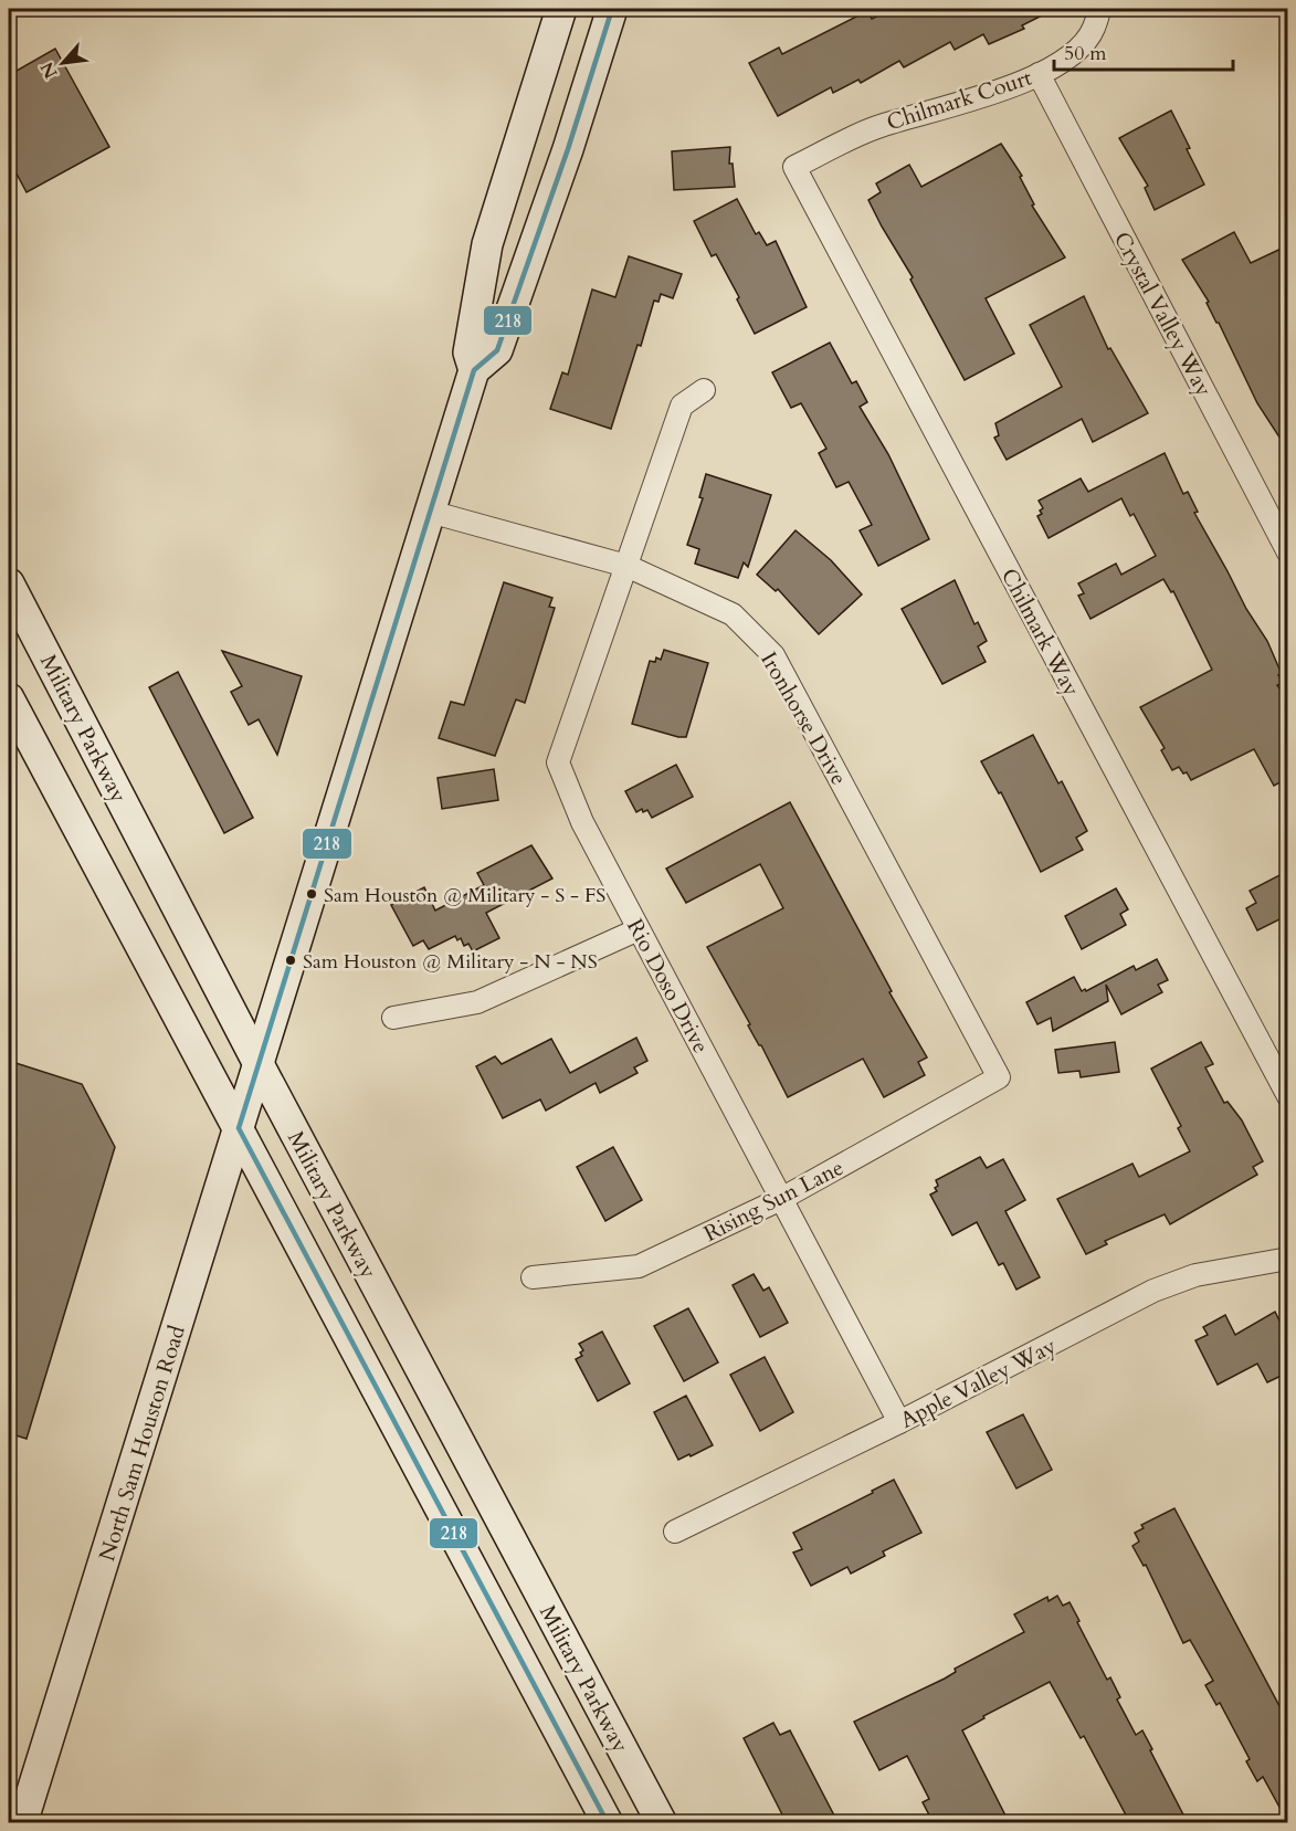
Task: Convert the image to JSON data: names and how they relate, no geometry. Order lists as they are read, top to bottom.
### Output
{
  "streets": {
    "main road": ["Military Parkway", "North Sam Houston Road"],
    "street": [
      "Chilmark Court",
      "Crystal Valley Way",
      "Chilmark Way",
      "Ironhorse Drive",
      "Rio Doso Drive",
      "Rising Sun Lane",
      "Apple Valley Way"
    ]
  },
  "crossings": [
    ["Chilmark Court", "Crystal Valley Way"],
    ["Chilmark Court", "Chilmark Way"],
    ["Ironhorse Drive", "Rio Doso Drive"],
    ["Ironhorse Drive", "Rising Sun Lane"],
    ["Ironhorse Drive", "North Sam Houston Road"],
    ["Military Parkway", "North Sam Houston Road"],
    ["Rio Doso Drive", "Rising Sun Lane"],
    ["Rio Doso Drive", "Apple Valley Way"]
  ],
  "places": ["Sam Houston @ Military - S - FS", "Sam Houston @ Military - N - NS"],
  "lines": ["transit line 218"],
  "scale_bar": "50 m",
  "north": "bottom left"
}
